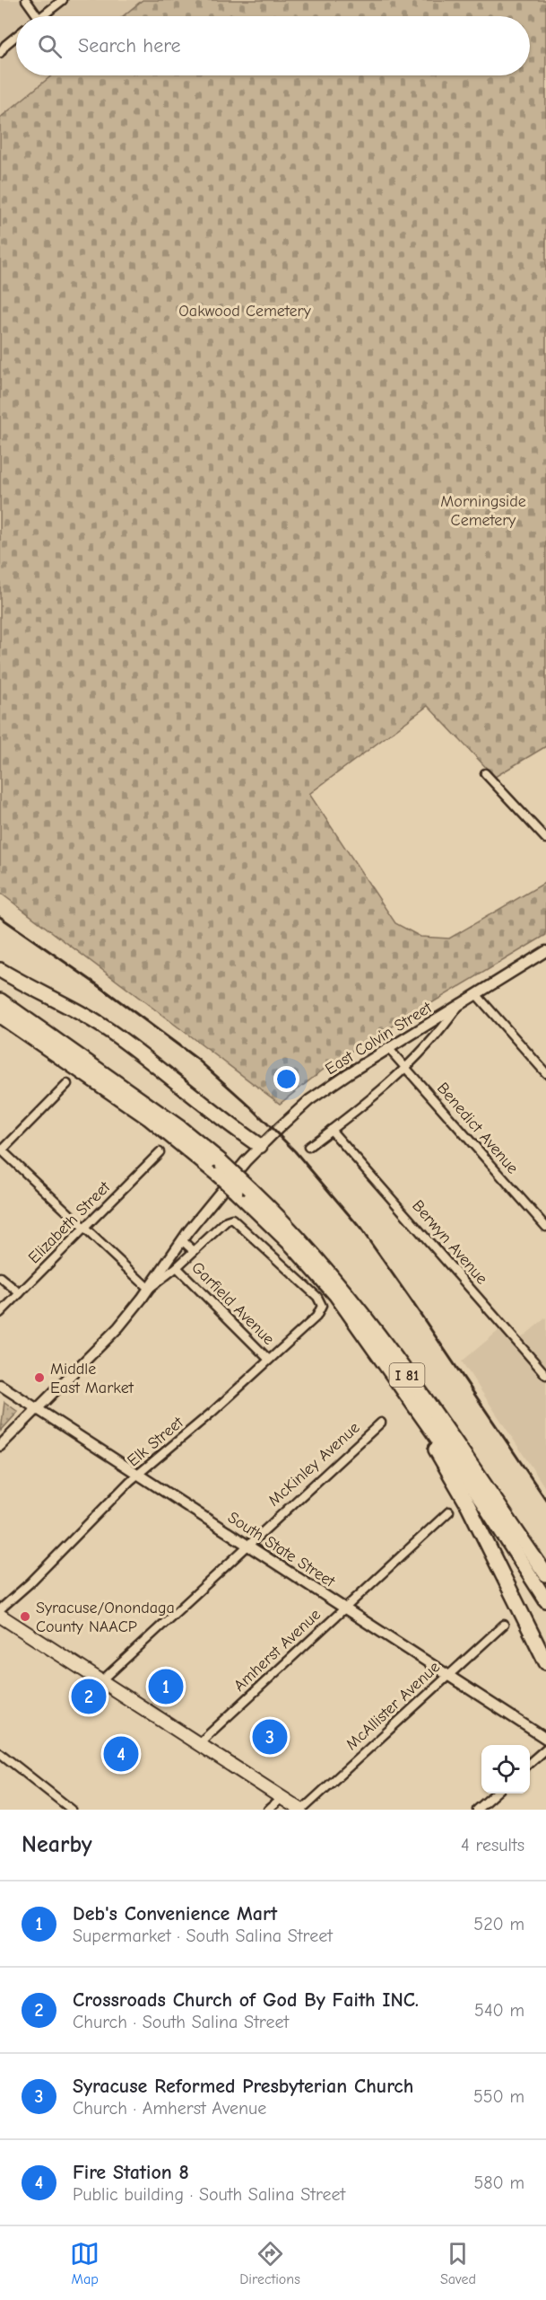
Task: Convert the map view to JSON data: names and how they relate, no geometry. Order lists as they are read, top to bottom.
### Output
{
  "streets": {
    "highway": ["I 81"],
    "street": [
      "East Colvin Street",
      "Benedict Avenue",
      "Elizabeth Street",
      "Berwyn Avenue",
      "Garfield Avenue",
      "Elk Street",
      "McKinley Avenue",
      "South State Street",
      "Amherst Avenue",
      "McAllister Avenue"
    ]
  },
  "crossings": [
    ["East Colvin Street", "Benedict Avenue"],
    ["East Colvin Street", "Berwyn Avenue"],
    ["East Colvin Street", "Garfield Avenue"],
    ["East Colvin Street", "Elk Street"],
    ["East Colvin Street", "South State Street"],
    ["Garfield Avenue", "Elk Street"],
    ["Elk Street", "South State Street"],
    ["McKinley Avenue", "South State Street"],
    ["South State Street", "Amherst Avenue"],
    ["South State Street", "McAllister Avenue"]
  ],
  "parks": ["Oakwood Cemetery", "Morningside Cemetery"],
  "places": ["Middle East Market", "Syracuse/Onondaga County NAACP"],
  "page": {
    "search": "Search here",
    "pins": [
      "1",
      "2",
      "3",
      "4"
    ],
    "heading": ["Nearby", "4 results"],
    "list": [
      {
        "mark": "1",
        "name": "Deb's Convenience Mart",
        "note": "Supermarket · South Salina Street",
        "value": "520 m"
      },
      {
        "mark": "2",
        "name": "Crossroads Church of God By Faith INC.",
        "note": "Church · South Salina Street",
        "value": "540 m"
      },
      {
        "mark": "3",
        "name": "Syracuse Reformed Presbyterian Church",
        "note": "Church · Amherst Avenue",
        "value": "550 m"
      },
      {
        "mark": "4",
        "name": "Fire Station 8",
        "note": "Public building · South Salina Street",
        "value": "580 m"
      }
    ],
    "nav": ["Map", "Directions", "Saved"]
  }
}
